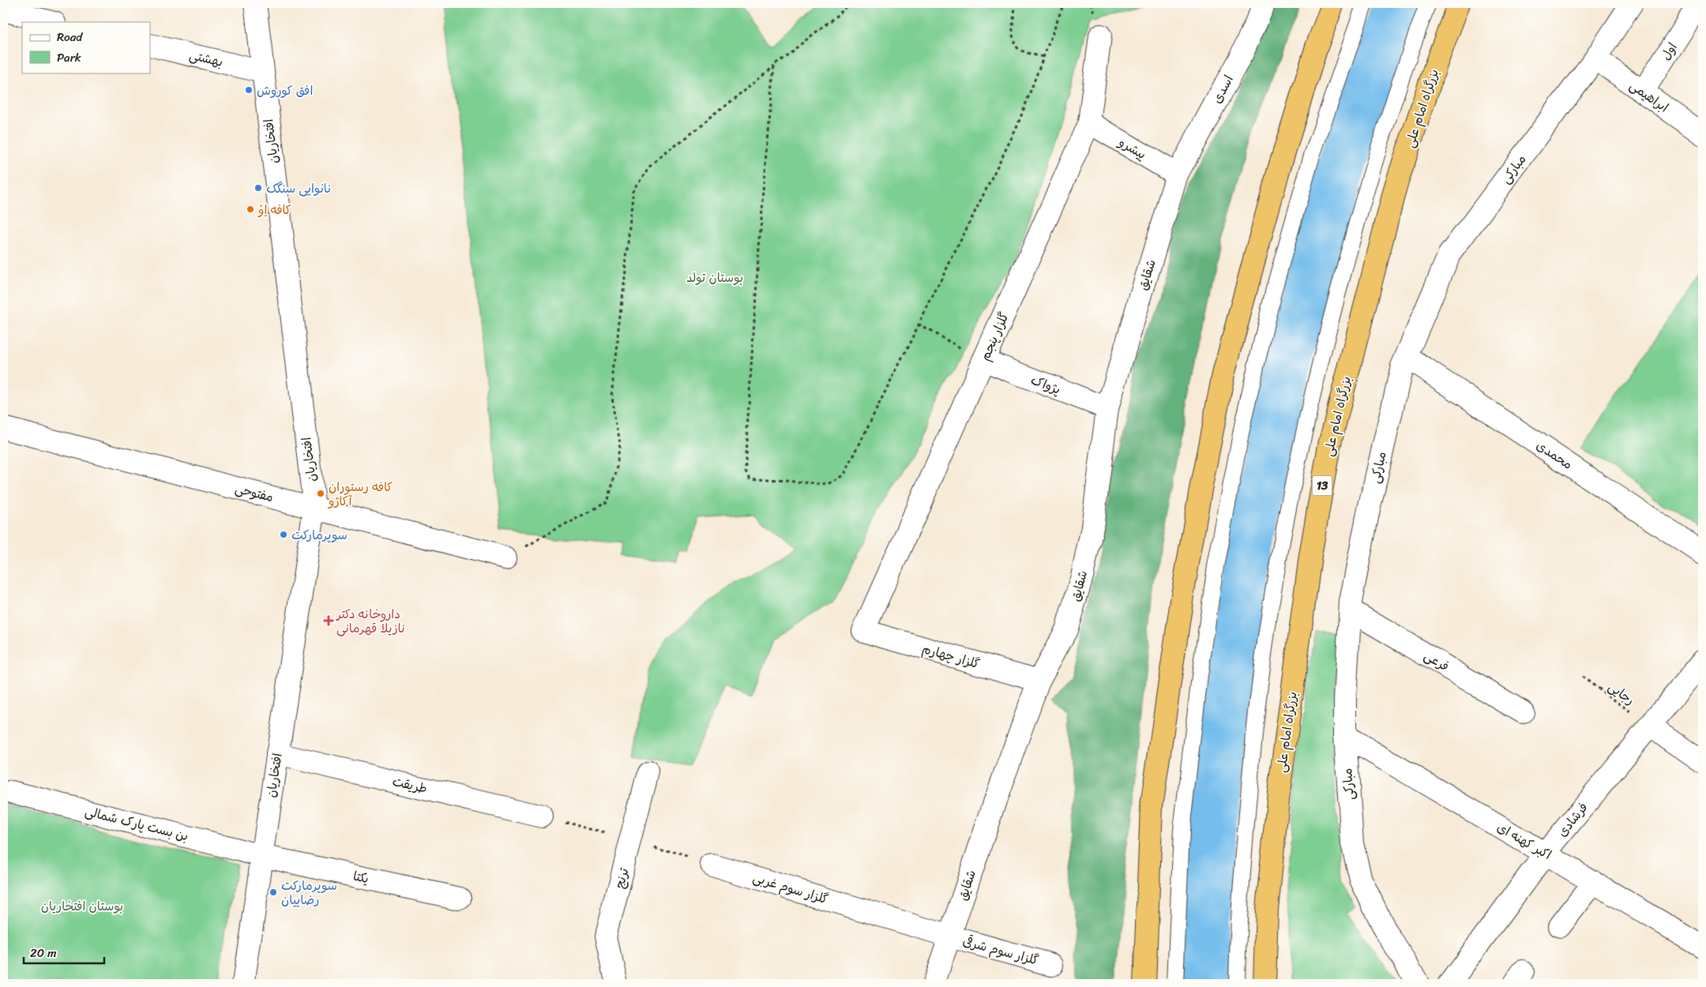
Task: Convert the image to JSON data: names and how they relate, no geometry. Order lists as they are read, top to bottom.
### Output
{
  "streets": {
    "highway": ["بزرگراه امام علی", "13"],
    "street": [
      "اول",
      "بهشتی",
      "اسدی",
      "ابراهیمی",
      "افتخاریان",
      "پیشرو",
      "مبارکی",
      "شقایق",
      "گلزار پنجم",
      "پژواک",
      "محمدی",
      "مفتوحی",
      "گلزار چهارم",
      "فرعی",
      "طریقت",
      "فرشادی",
      "بن بست پارک شمالی",
      "اکبر کهنه ای",
      "یکتا",
      "ترنج",
      "گلزار سوم غربی",
      "گلزار سوم شرقی"
    ],
    "path": ["رجایی"]
  },
  "crossings": [
    ["اول", "ابراهیمی"],
    ["بهشتی", "افتخاریان"],
    ["اسدی", "پیشرو"],
    ["اسدی", "شقایق"],
    ["ابراهیمی", "مبارکی"],
    ["افتخاریان", "مفتوحی"],
    ["افتخاریان", "طریقت"],
    ["افتخاریان", "بن بست پارک شمالی"],
    ["افتخاریان", "یکتا"],
    ["پیشرو", "شقایق"],
    ["پیشرو", "گلزار پنجم"],
    ["مبارکی", "محمدی"],
    ["مبارکی", "فرعی"],
    ["مبارکی", "اکبر کهنه ای"],
    ["شقایق", "پژواک"],
    ["شقایق", "گلزار چهارم"],
    ["شقایق", "گلزار سوم غربی"],
    ["شقایق", "گلزار سوم شرقی"],
    ["گلزار پنجم", "پژواک"],
    ["گلزار پنجم", "گلزار چهارم"],
    ["رجایی", "فرشادی"],
    ["فرشادی", "اکبر کهنه ای"],
    ["بن بست پارک شمالی", "یکتا"],
    ["گلزار سوم غربی", "گلزار سوم شرقی"]
  ],
  "parks": ["بوستان تولد", "بوستان افتخاریان"],
  "places": {
    "other": [
      "افق کوروش",
      "نانوایی سنگک",
      "کافه اِوْ",
      "کافه رستوران آکاژو",
      "سوپرمارکت",
      "سوپرمارکت رضاییان"
    ],
    "health": ["داروخانه دکتر نازیلا قهرمانی"]
  },
  "legend": ["Road", "Park"],
  "scale_bar": "20 m"
}
